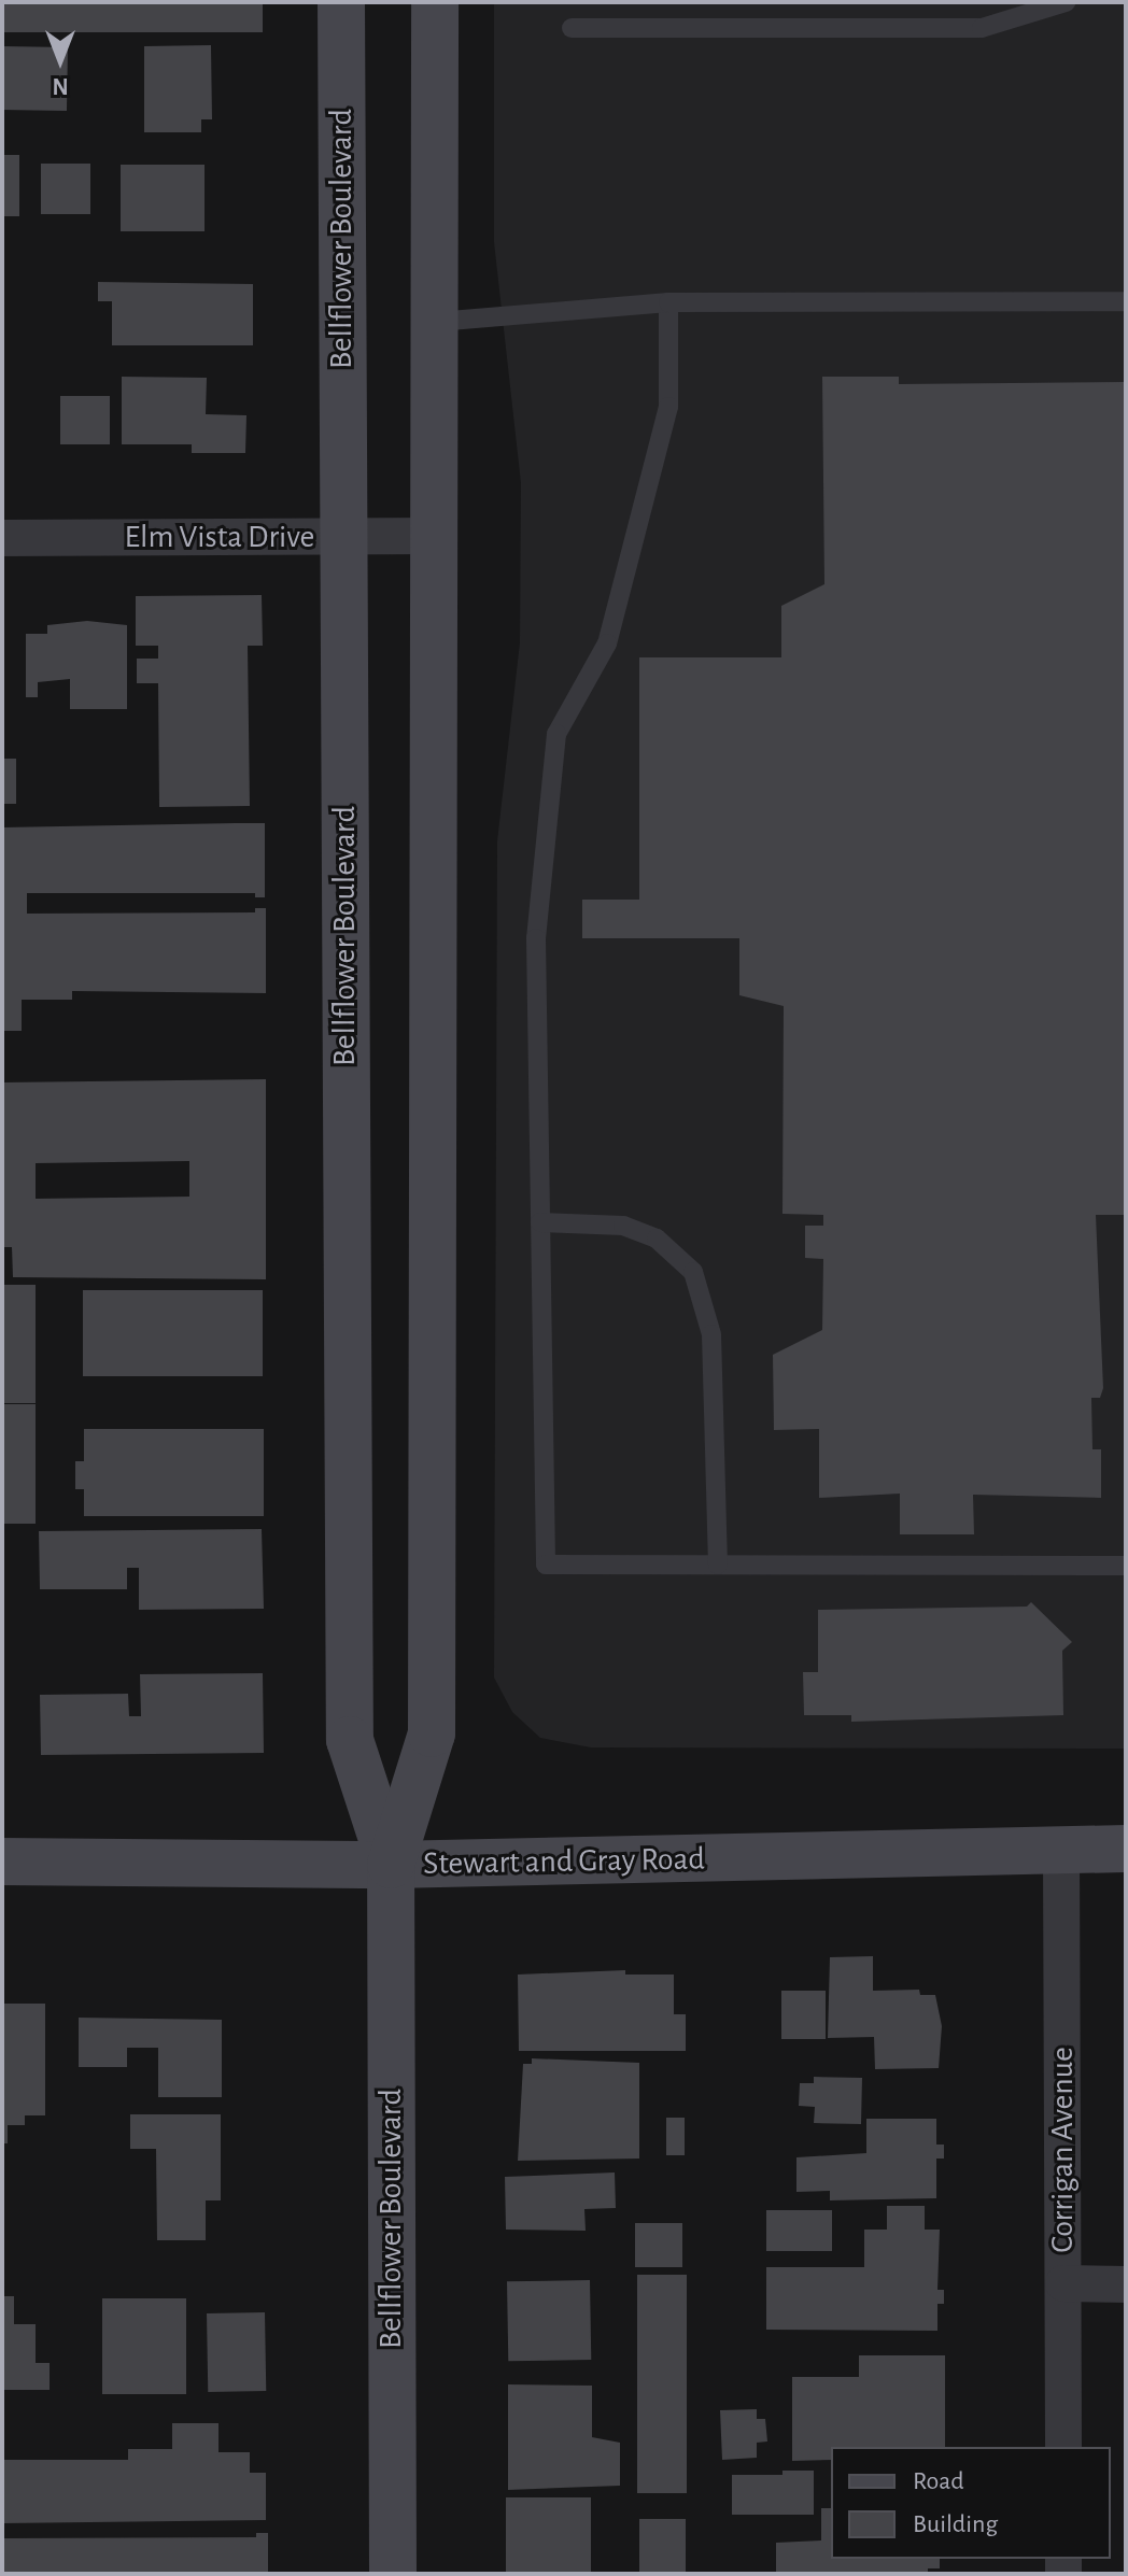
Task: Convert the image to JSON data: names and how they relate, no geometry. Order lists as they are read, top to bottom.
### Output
{
  "streets": {
    "main road": ["Bellflower Boulevard", "Stewart and Gray Road"],
    "street": ["Elm Vista Drive", "Corrigan Avenue"]
  },
  "crossings": [
    ["Bellflower Boulevard", "Elm Vista Drive"],
    ["Bellflower Boulevard", "Stewart and Gray Road"],
    ["Stewart and Gray Road", "Corrigan Avenue"]
  ],
  "legend": ["Road", "Building"],
  "north": "bottom"
}
